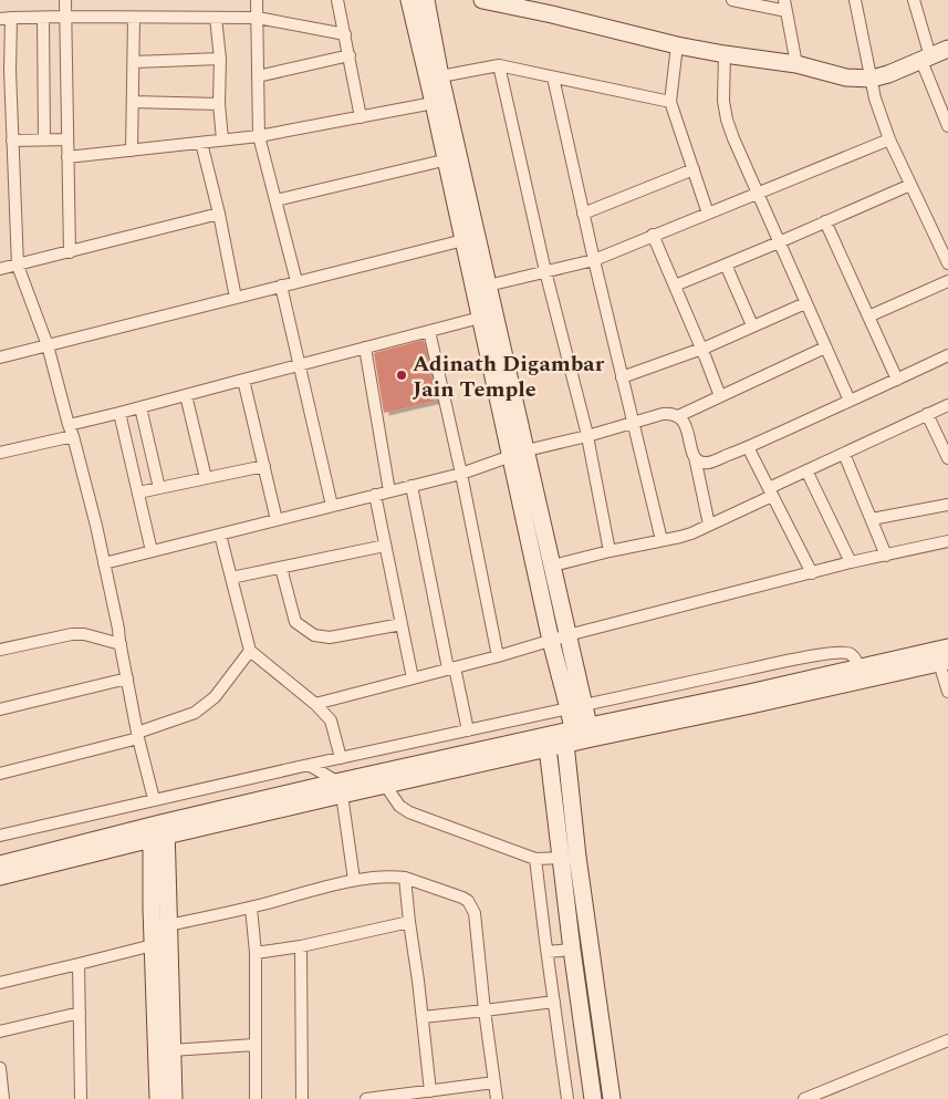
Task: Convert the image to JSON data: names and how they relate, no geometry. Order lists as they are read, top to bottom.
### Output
{
  "places": ["Adinath Digambar Jain Temple"]
}
